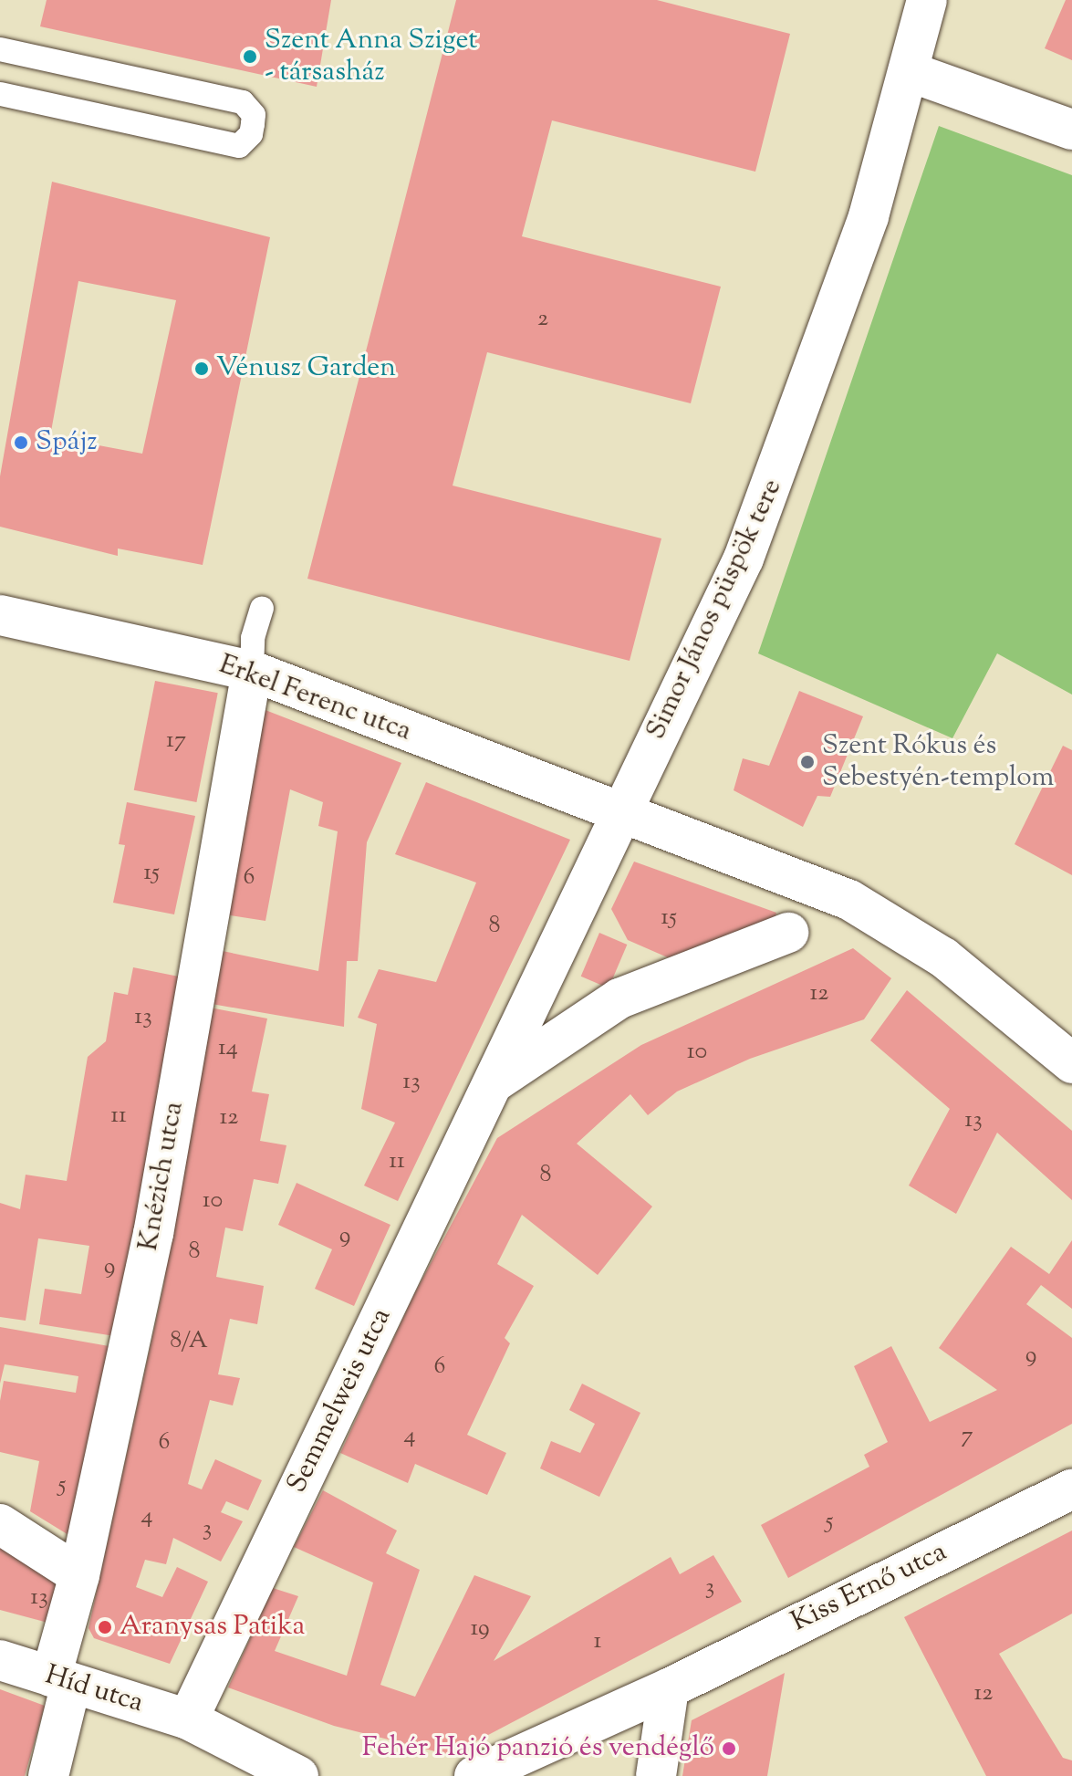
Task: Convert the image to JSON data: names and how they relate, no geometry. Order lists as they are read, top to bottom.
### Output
{
  "streets": {
    "street": [
      "Simor János püspök tere",
      "Erkel Ferenc utca",
      "Knézich utca",
      "Semmelweis utca",
      "Kiss Ernő utca",
      "Híd utca"
    ]
  },
  "crossings": [
    ["Simor János püspök tere", "Erkel Ferenc utca"],
    ["Simor János püspök tere", "Semmelweis utca"],
    ["Erkel Ferenc utca", "Knézich utca"],
    ["Erkel Ferenc utca", "Semmelweis utca"],
    ["Knézich utca", "Híd utca"],
    ["Semmelweis utca", "Híd utca"]
  ],
  "places": [
    "Szent Anna Sziget - társasház",
    "Vénusz Garden",
    "Spájz",
    "Szent Rókus és Sebestyén-templom",
    "Aranysas Patika",
    "Fehér Hajó panzió és vendéglő"
  ],
  "house_numbers": [
    "2",
    "17",
    "15",
    "6",
    "15",
    "8",
    "12",
    "13",
    "14",
    "10",
    "13",
    "11",
    "12",
    "13",
    "11",
    "8",
    "10",
    "9",
    "8",
    "9",
    "8/A",
    "9",
    "6",
    "4",
    "7",
    "6",
    "5",
    "4",
    "5",
    "3",
    "3",
    "13",
    "19",
    "1",
    "12"
  ]
}
